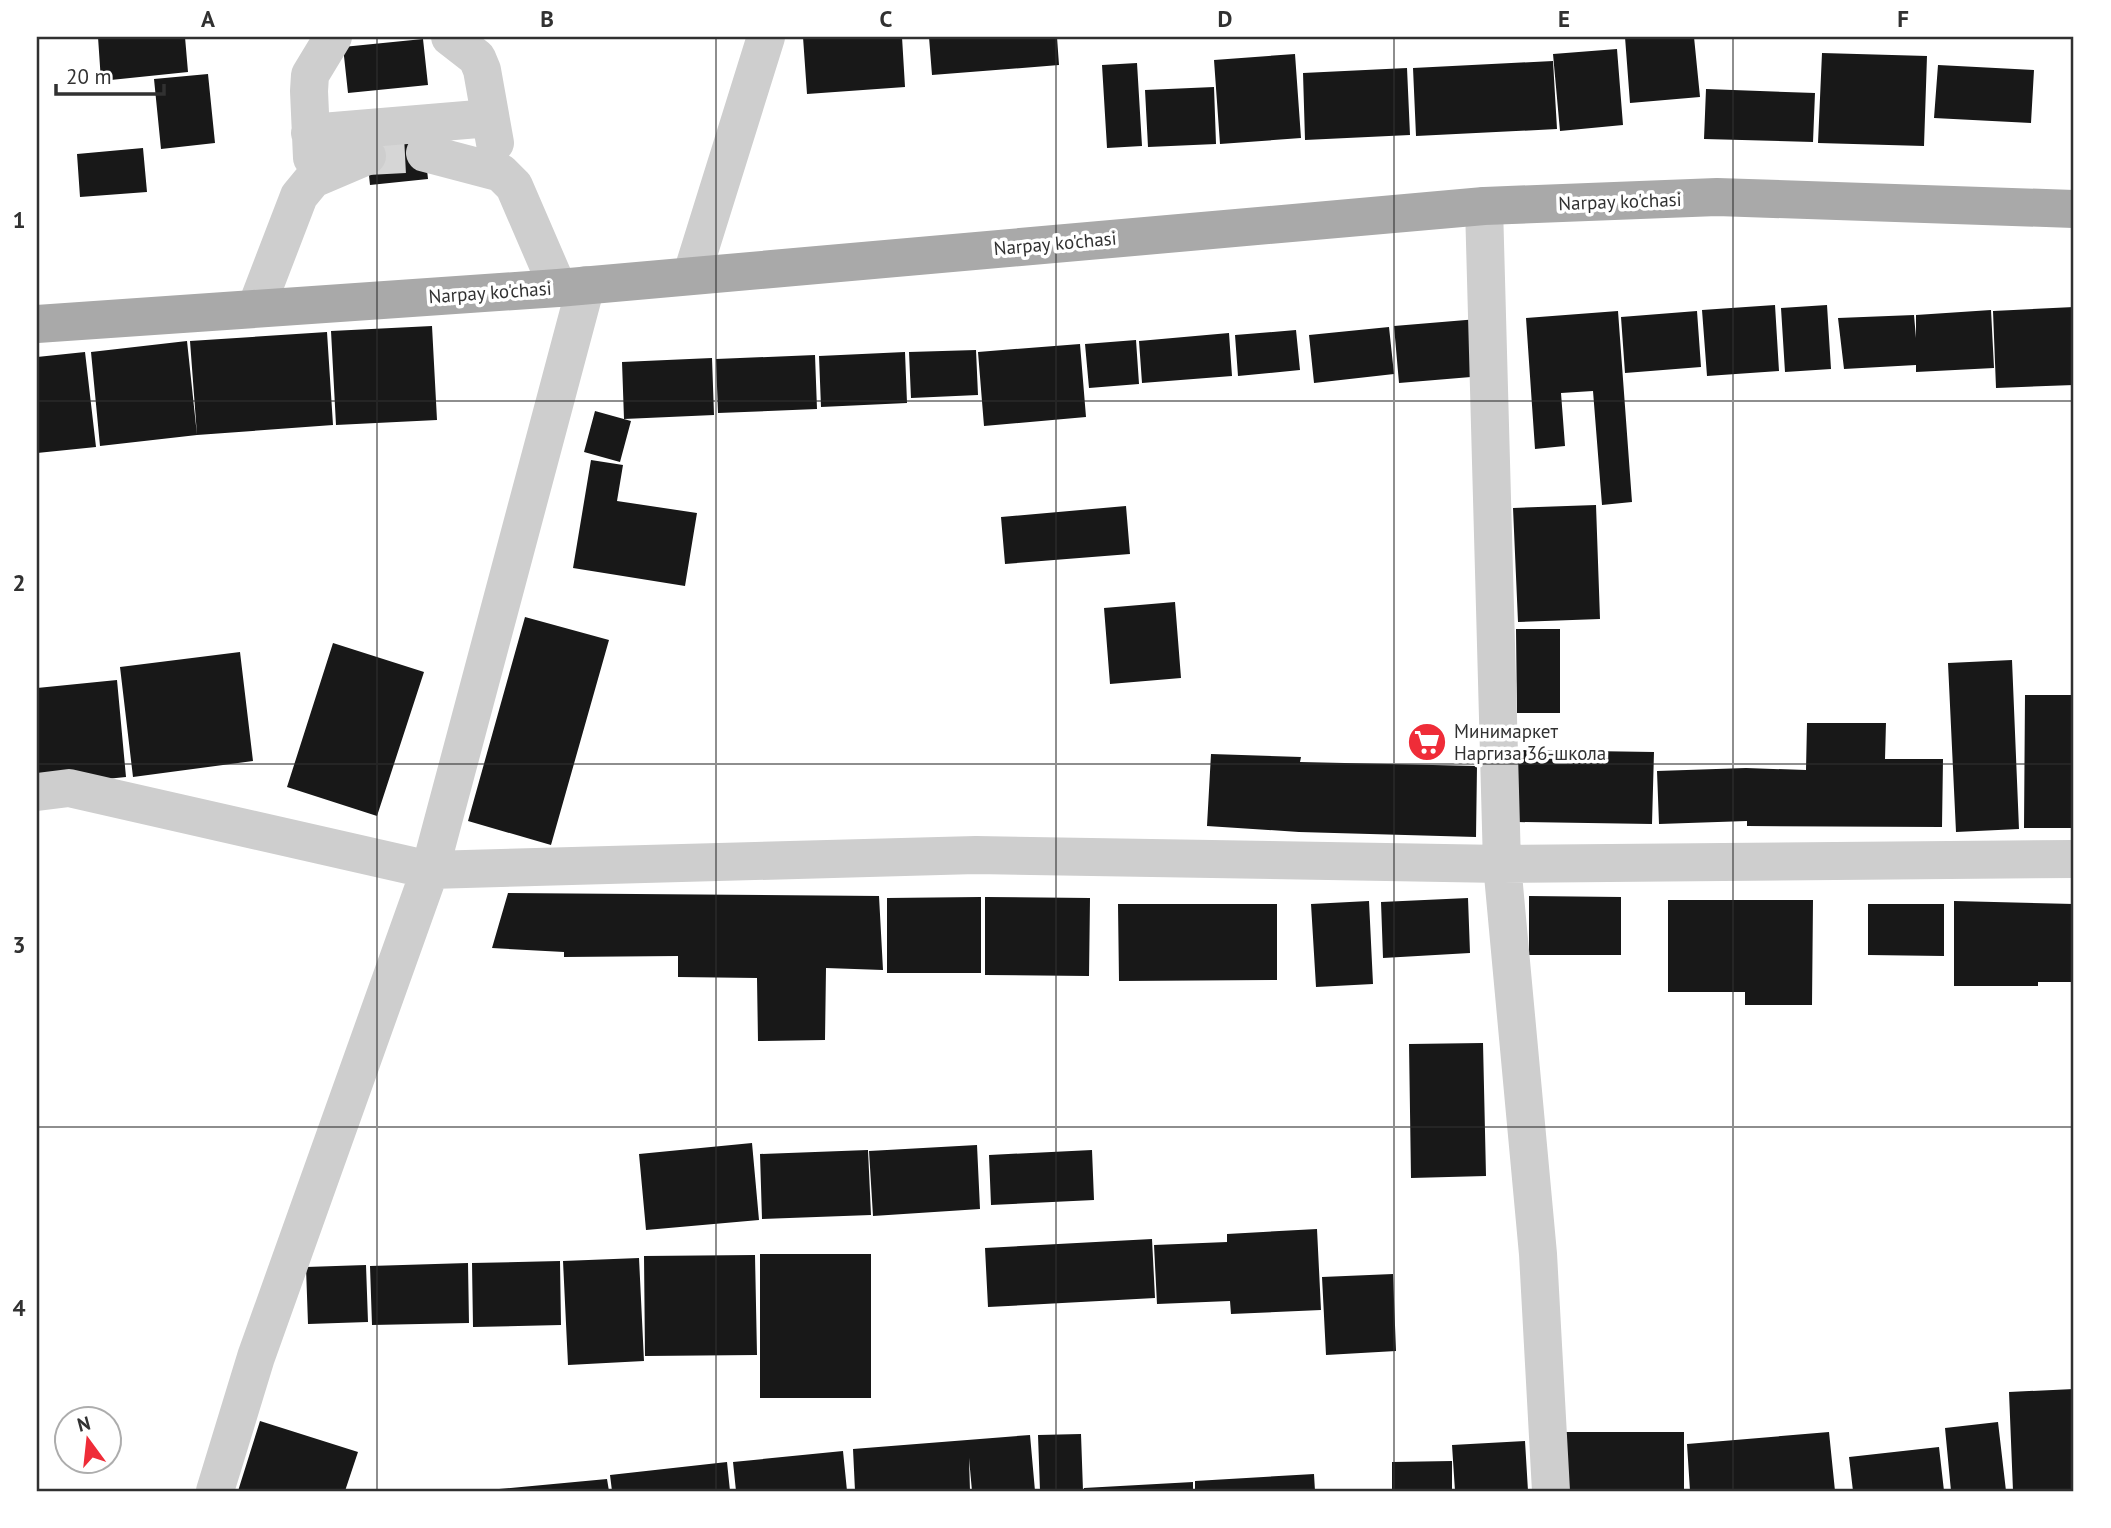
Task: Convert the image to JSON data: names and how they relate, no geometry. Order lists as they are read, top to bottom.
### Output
{
  "streets": {
    "main road": ["Narpay ko'chasi"]
  },
  "places": {
    "supermarket": ["Минимаркет Наргиза 36-школа"]
  },
  "scale_bar": "20 m",
  "north": "top",
  "grid": {
    "columns": [
      "A",
      "B",
      "C",
      "D",
      "E",
      "F"
    ],
    "rows": [
      "1",
      "2",
      "3",
      "4"
    ]
  }
}
